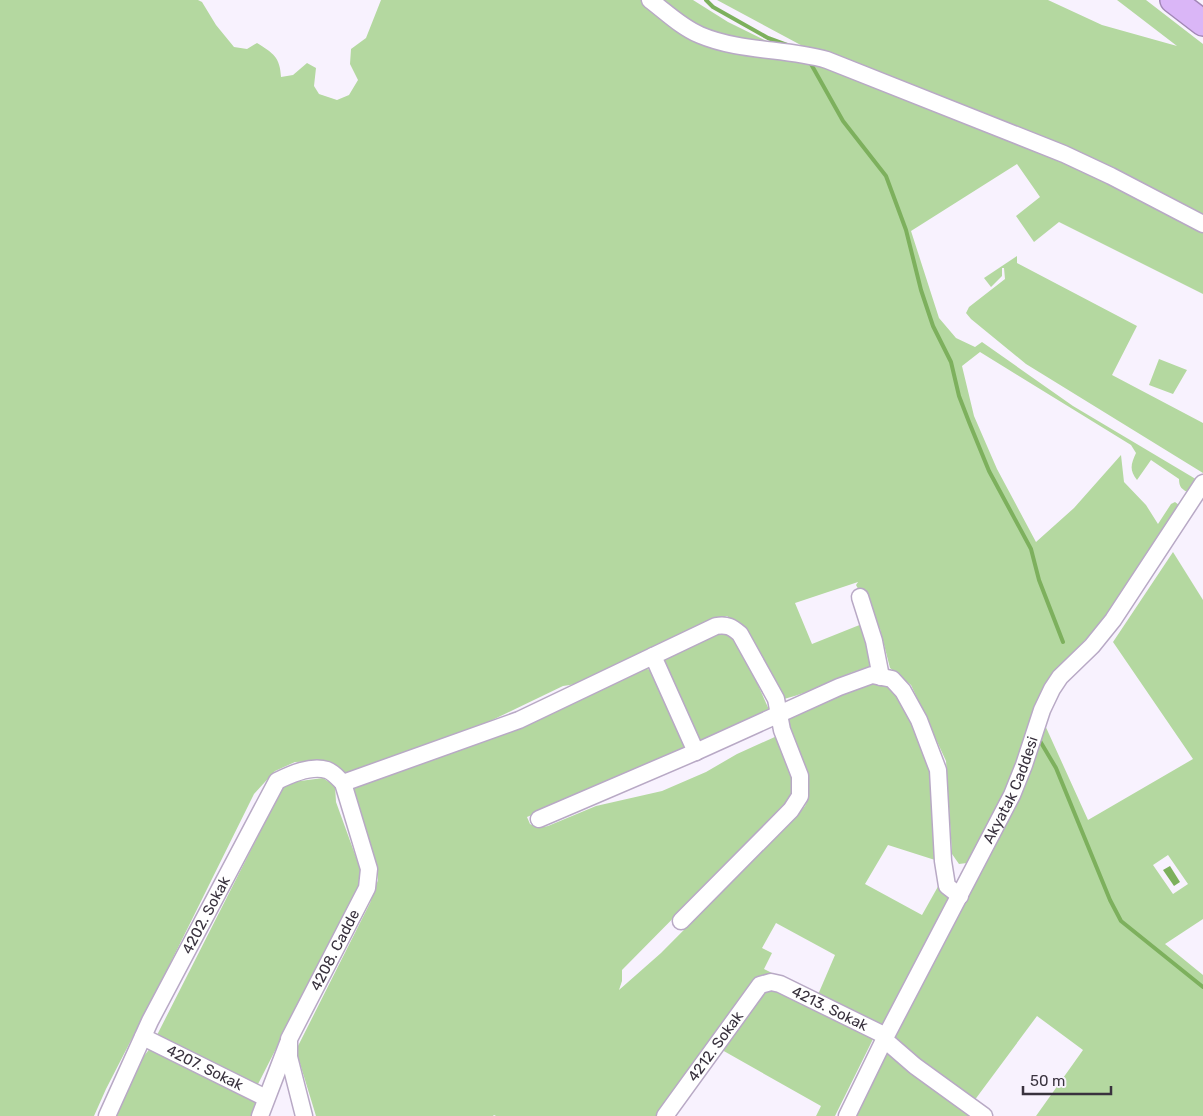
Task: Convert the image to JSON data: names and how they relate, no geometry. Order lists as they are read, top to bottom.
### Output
{
  "streets": {
    "street": [
      "Akyatak Caddesi",
      "4202. Sokak",
      "4208. Cadde",
      "4213. Sokak",
      "4212. Sokak",
      "4207. Sokak"
    ]
  },
  "crossings": [
    ["Akyatak Caddesi", "4213. Sokak"],
    ["4202. Sokak", "4208. Cadde"],
    ["4202. Sokak", "4207. Sokak"],
    ["4208. Cadde", "4207. Sokak"],
    ["4213. Sokak", "4212. Sokak"]
  ],
  "scale_bar": "50 m"
}
